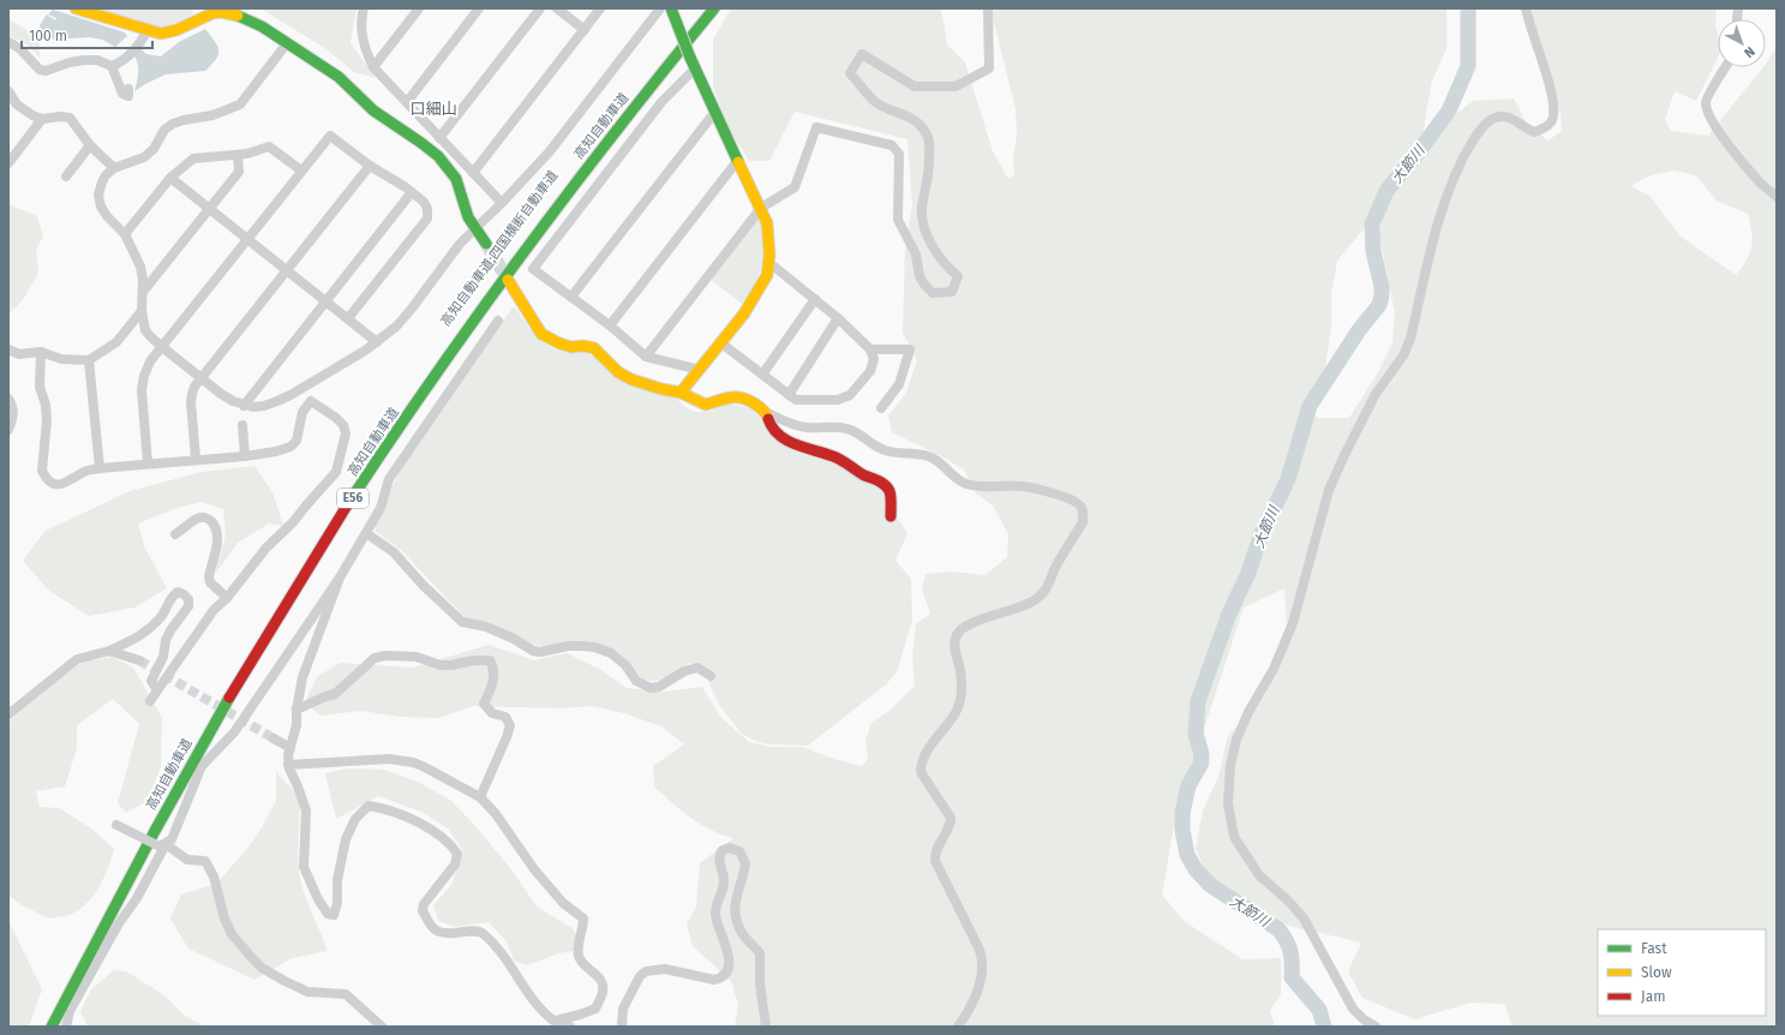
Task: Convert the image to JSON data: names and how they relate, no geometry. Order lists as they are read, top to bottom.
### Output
{
  "streets": {
    "main road": ["高知自動車道", "高知自動車道;四国横断自動車道", "E56"]
  },
  "crossings": [
    ["高知自動車道", "高知自動車道;四国横断自動車道"]
  ],
  "districts": ["口細山"],
  "water": ["大節川"],
  "legend": ["Fast", "Slow", "Jam"],
  "scale_bar": "100 m",
  "north": "bottom right"
}
